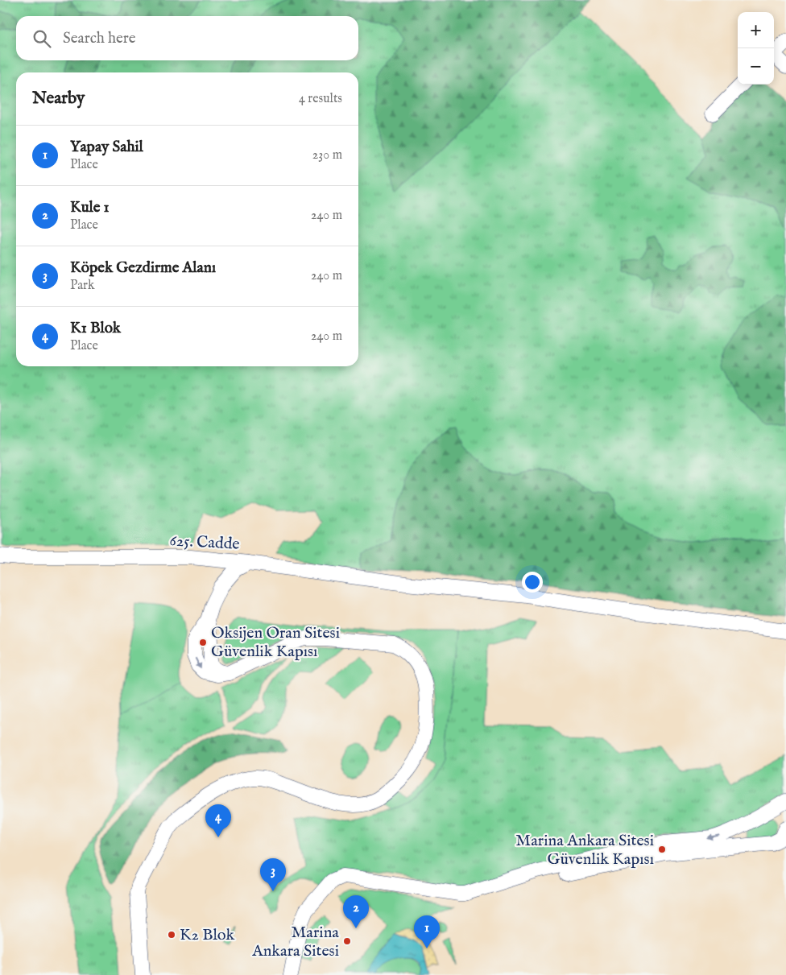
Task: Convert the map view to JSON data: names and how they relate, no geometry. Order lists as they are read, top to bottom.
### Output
{
  "streets": {
    "street": ["625. Cadde"]
  },
  "places": [
    "Oksijen Oran Sitesi Güvenlik Kapısı",
    "Marina Ankara Sitesi Güvenlik Kapısı",
    "K2 Blok",
    "Marina Ankara Sitesi"
  ],
  "page": {
    "map_buttons": ["+", "−"],
    "search": "Search here",
    "heading": ["Nearby", "4 results"],
    "list": [
      {
        "mark": "1",
        "name": "Yapay Sahil",
        "note": "Place",
        "value": "230 m"
      },
      {
        "mark": "2",
        "name": "Kule 1",
        "note": "Place",
        "value": "240 m"
      },
      {
        "mark": "3",
        "name": "Köpek Gezdirme Alanı",
        "note": "Park",
        "value": "240 m"
      },
      {
        "mark": "4",
        "name": "K1 Blok",
        "note": "Place",
        "value": "240 m"
      }
    ],
    "pins": [
      "4",
      "3",
      "2",
      "1"
    ]
  }
}
